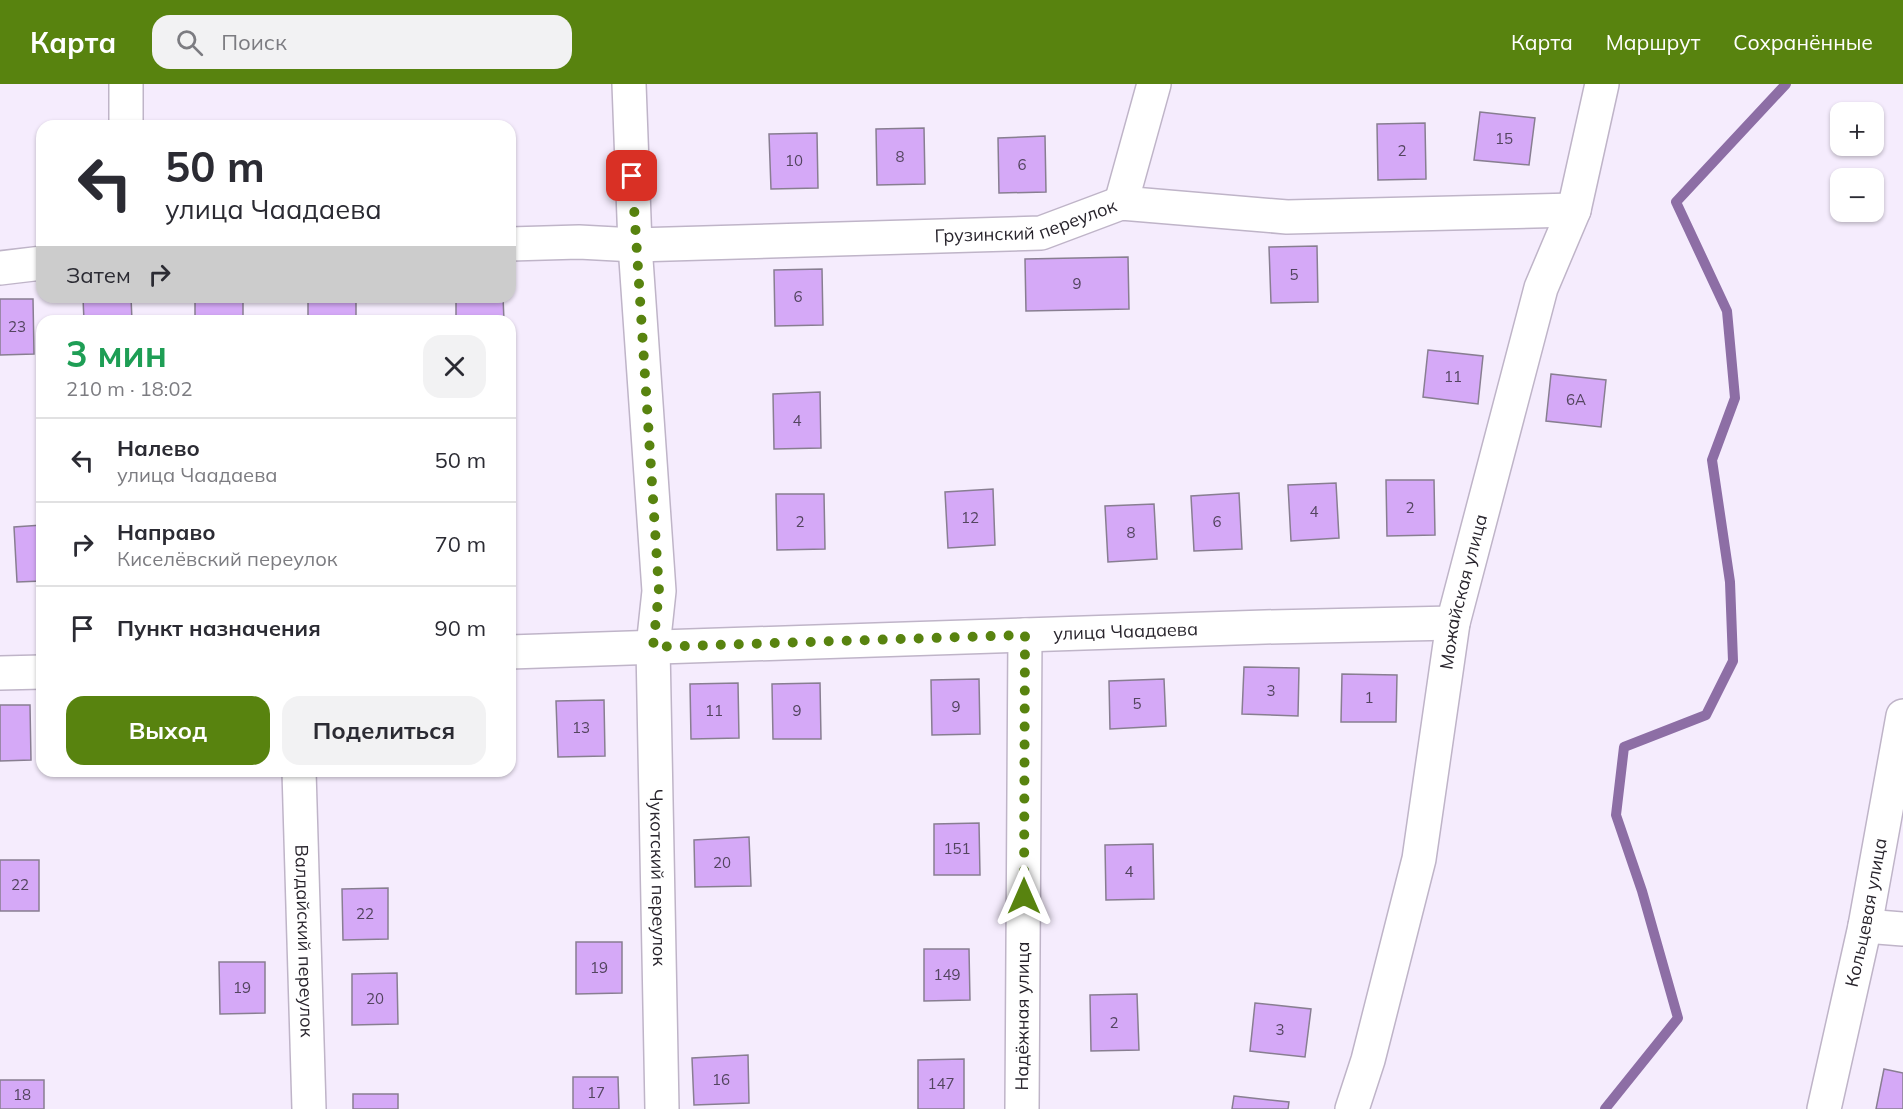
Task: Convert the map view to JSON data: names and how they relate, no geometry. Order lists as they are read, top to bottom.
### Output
{
  "streets": {
    "street": [
      "Грузинский переулок",
      "Можайская улица",
      "улица Чаадаева",
      "Чукотский переулок",
      "Кольцевая улица",
      "Валдайский переулок",
      "Надёжная улица"
    ]
  },
  "crossings": [
    ["Грузинский переулок", "Можайская улица"],
    ["Грузинский переулок", "Чукотский переулок"],
    ["Можайская улица", "улица Чаадаева"],
    ["улица Чаадаева", "Чукотский переулок"],
    ["улица Чаадаева", "Надёжная улица"]
  ],
  "house_numbers": [
    "15",
    "2",
    "8",
    "10",
    "6",
    "5",
    "9",
    "6",
    "23",
    "11",
    "6А",
    "4",
    "2",
    "4",
    "12",
    "2",
    "6",
    "8",
    "3",
    "1",
    "5",
    "9",
    "11",
    "9",
    "13",
    "151",
    "20",
    "4",
    "22",
    "22",
    "19",
    "149",
    "19",
    "20",
    "2",
    "3",
    "16",
    "147",
    "17",
    "18"
  ],
  "page": {
    "header": "Карта",
    "search": "Поиск",
    "nav": ["Карта", "Маршрут", "Сохранённые"],
    "map_buttons": ["+", "−"],
    "turn": ["50 m", "улица Чаадаева"],
    "then": "Затем",
    "heading": ["3 мин", "210 m · 18:02"],
    "list": [
      {
        "name": "Налево",
        "note": "улица Чаадаева",
        "value": "50 m"
      },
      {
        "name": "Направо",
        "note": "Киселёвский переулок",
        "value": "70 m"
      },
      {
        "name": "Пункт назначения",
        "value": "90 m"
      }
    ],
    "buttons": ["Выход", "Поделиться"]
  }
}
